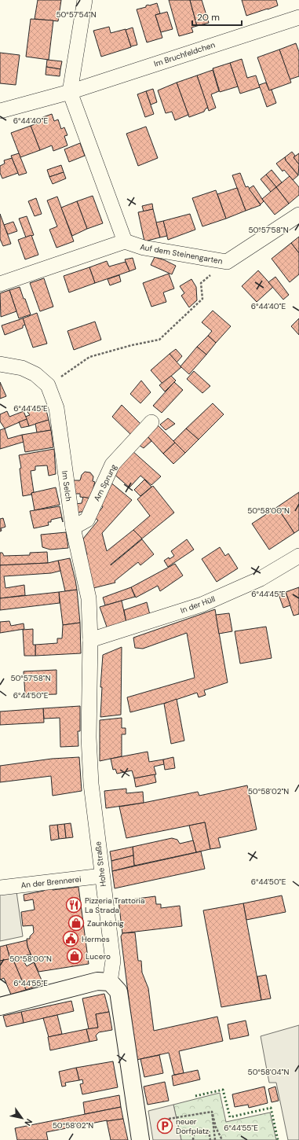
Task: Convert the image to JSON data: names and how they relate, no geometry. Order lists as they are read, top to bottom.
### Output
{
  "streets": {
    "street": [
      "Im Bruchfeldchen",
      "Auf dem Steinengarten",
      "Am Sprung",
      "Im Selch",
      "In der Hüll",
      "Hohe Straße",
      "An der Brennerei"
    ]
  },
  "crossings": [
    ["Am Sprung", "Im Selch"],
    ["Im Selch", "In der Hüll"],
    ["Im Selch", "Hohe Straße"],
    ["In der Hüll", "Hohe Straße"],
    ["Hohe Straße", "An der Brennerei"]
  ],
  "places": {
    "restaurant": ["Pizzeria Trattoria La Strada"],
    "shop": ["Zaunkönig", "Lucero"],
    "public building": ["Hermes"],
    "parking": ["neuer Dorfplatz"]
  },
  "scale_bar": "20 m",
  "north": "bottom right",
  "coordinates": [
    "50°57'54\"N",
    "6°44'40\"E",
    "50°57'58\"N",
    "6°44'45\"E",
    "50°58'00\"N",
    "6°44'50\"E",
    "50°58'02\"N",
    "6°44'55\"E",
    "50°58'04\"N"
  ]
}
